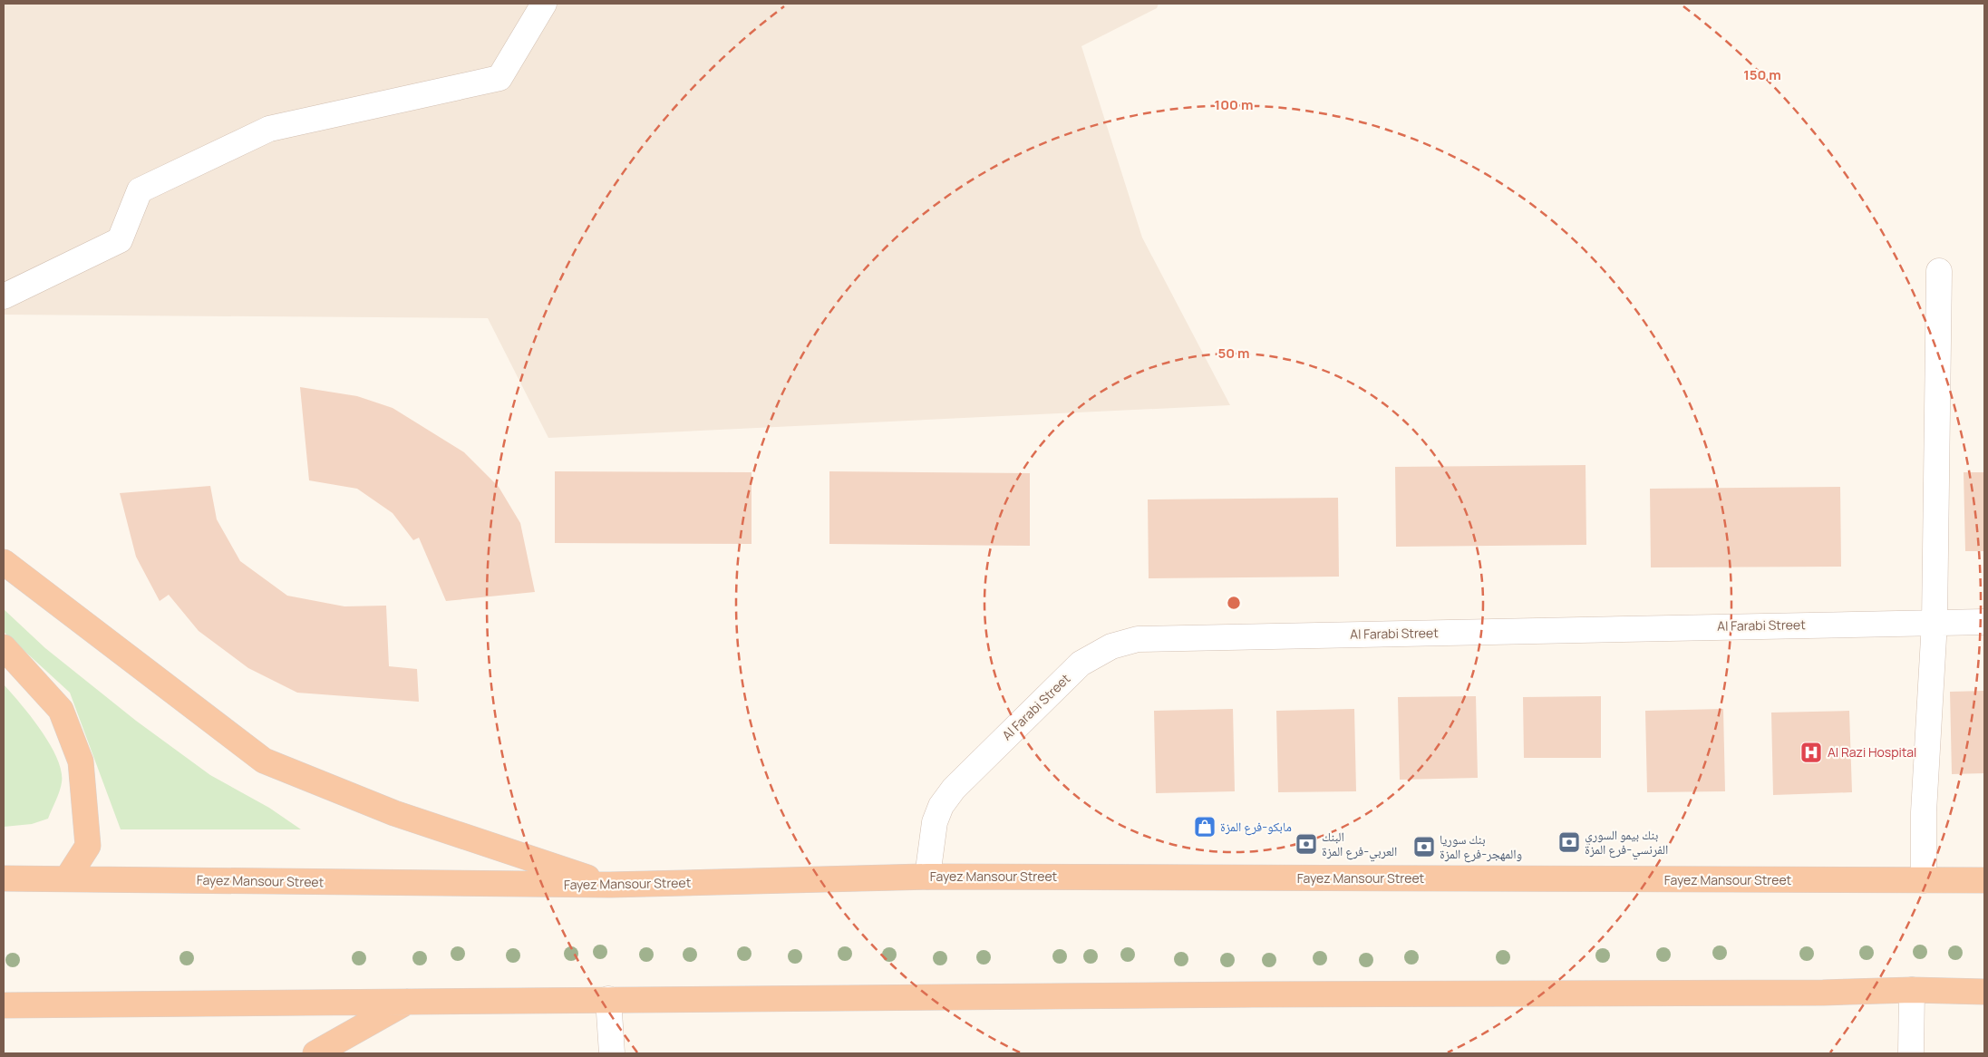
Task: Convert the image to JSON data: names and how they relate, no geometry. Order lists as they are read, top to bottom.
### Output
{
  "streets": {
    "highway": ["Fayez Mansour Street"],
    "street": ["Al Farabi Street"]
  },
  "crossings": [
    ["Al Farabi Street", "Fayez Mansour Street"]
  ],
  "places": {
    "hospital": ["Al Razi Hospital"],
    "shop": ["مابكو-فرع المزة"],
    "bank": ["بنك بيمو السوري الفرنسي-فرع المزة", "البنك العربي-فرع المزة", "بنك سوريا والمهجر-فرع المزة"]
  },
  "rings": ["150 m", "100 m", "50 m"]
}
